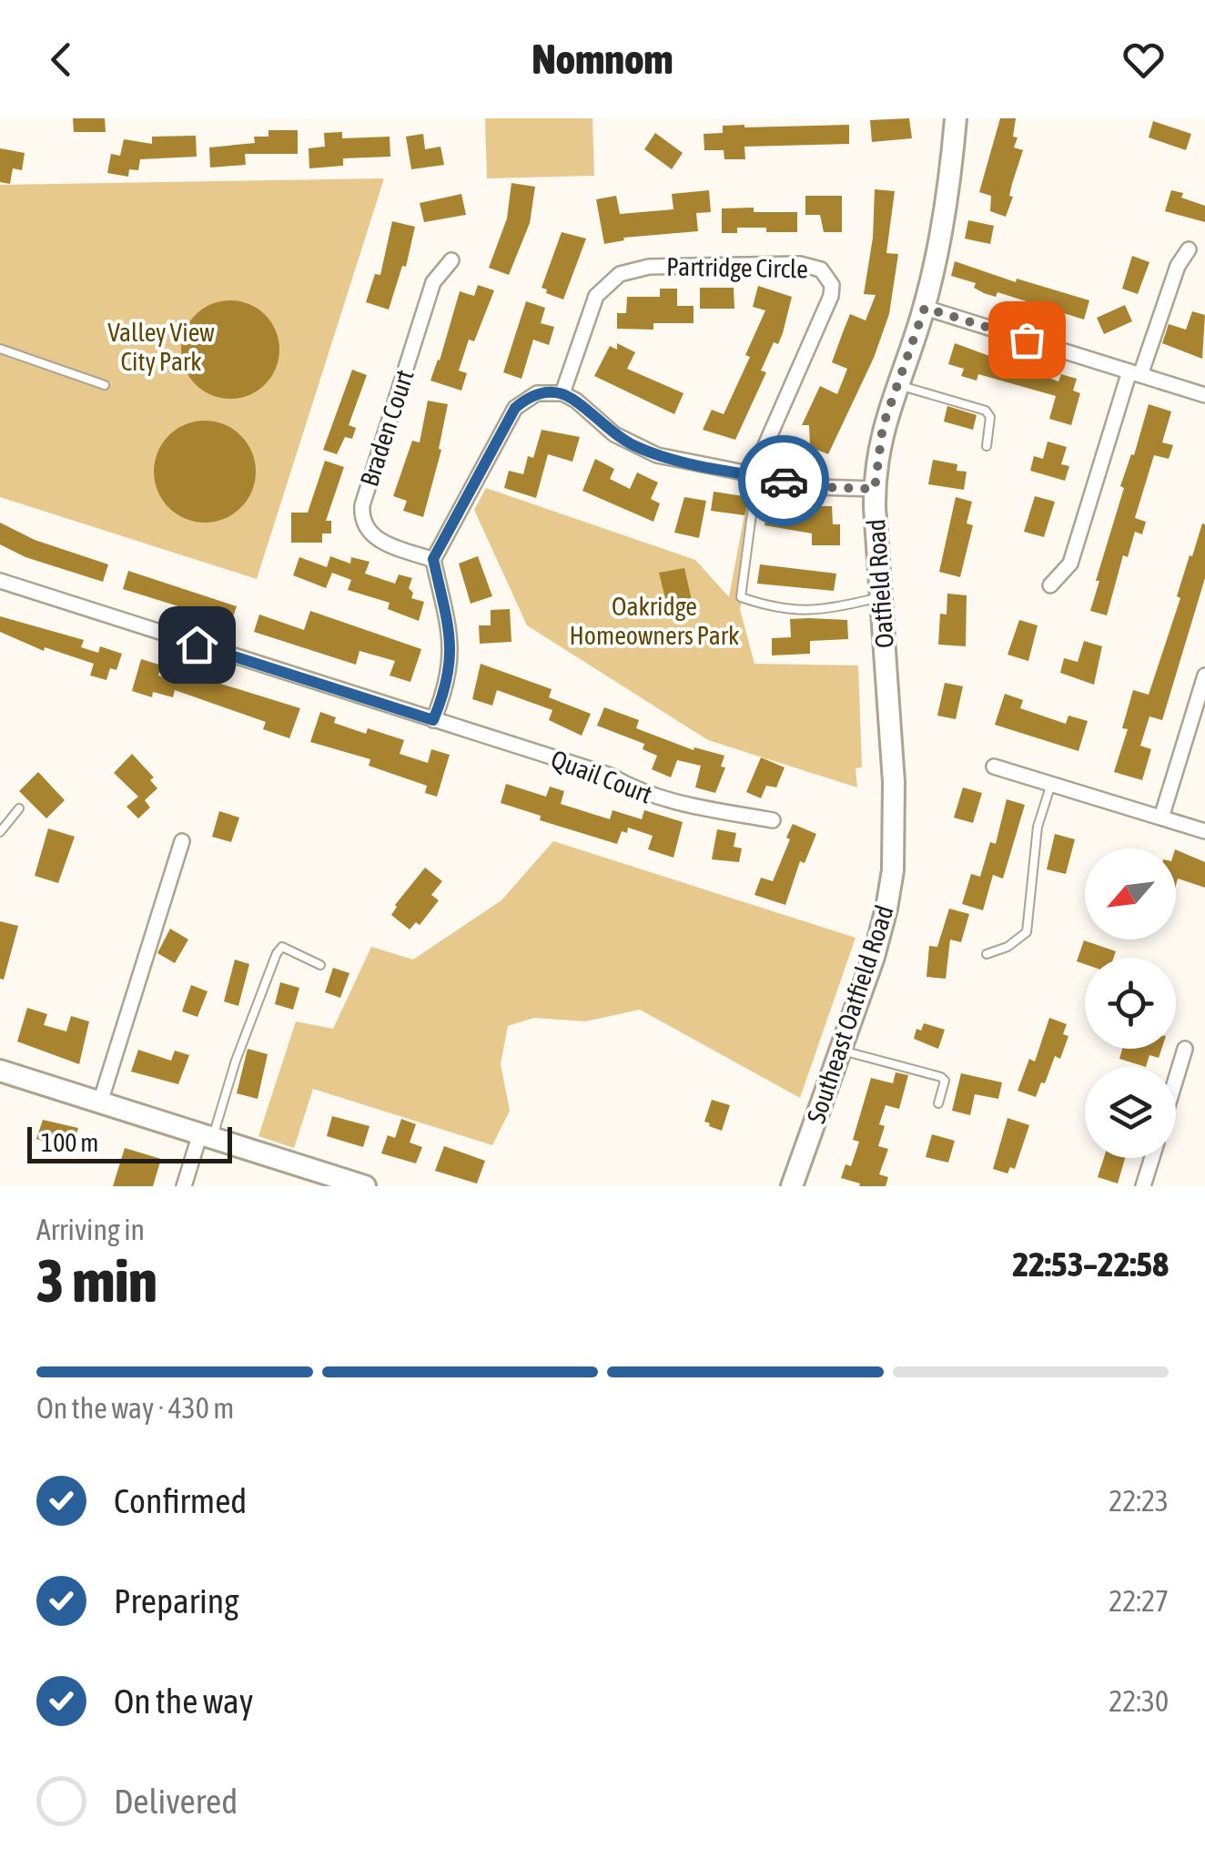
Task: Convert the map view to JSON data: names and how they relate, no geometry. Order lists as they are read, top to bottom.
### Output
{
  "streets": {
    "main road": ["Oatfield Road", "Southeast Oatfield Road"],
    "street": ["Partridge Circle", "Braden Court", "Quail Court"]
  },
  "crossings": [
    ["Oatfield Road", "Southeast Oatfield Road"]
  ],
  "parks": ["Valley View City Park", "Oakridge Homeowners Park"],
  "scale_bar": "100 m",
  "north": "bottom left",
  "page": {
    "header": "Nomnom",
    "scale": "100 m",
    "heading": ["3 min", "Arriving in", "22:53–22:58"],
    "bar": "On the way · 430 m",
    "list": [
      ["Confirmed", "22:23"],
      ["Preparing", "22:27"],
      ["On the way", "22:30"],
      "Delivered"
    ]
  }
}
